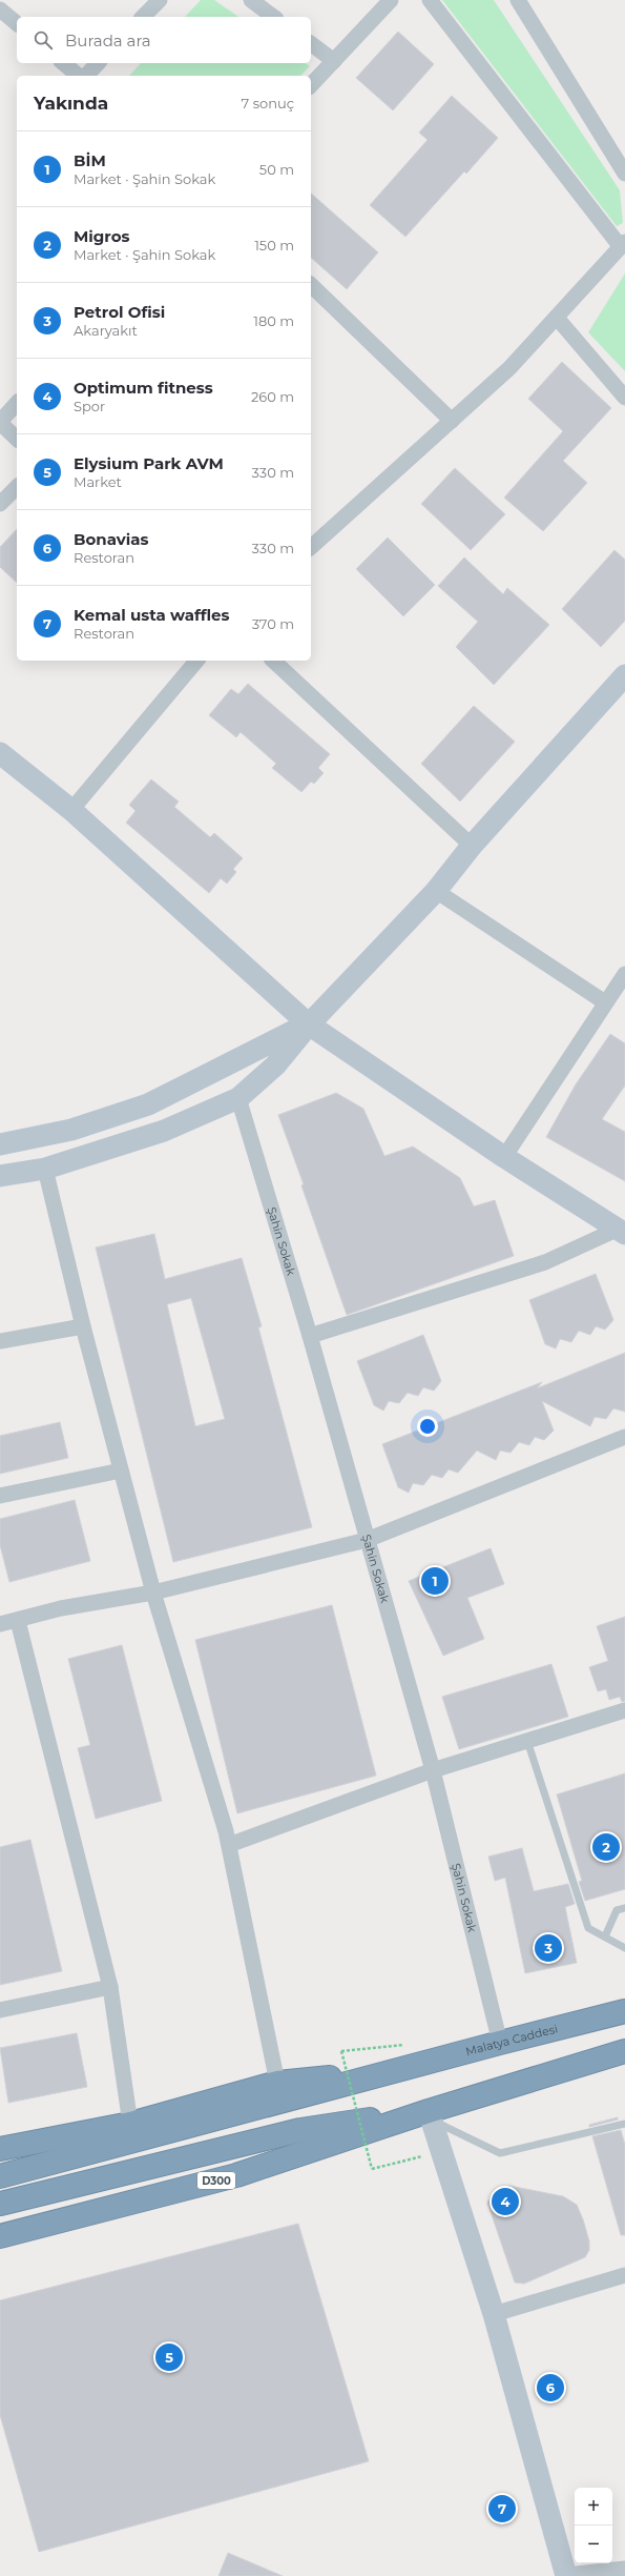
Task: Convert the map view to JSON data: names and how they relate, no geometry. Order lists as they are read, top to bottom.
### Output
{
  "streets": {
    "highway": ["Malatya Caddesi", "D300"],
    "street": ["Şahin Sokak"]
  },
  "crossings": [
    ["Şahin Sokak", "Malatya Caddesi"]
  ],
  "page": {
    "search": "Burada ara",
    "heading": ["Yakında", "7 sonuç"],
    "list": [
      {
        "mark": "1",
        "name": "BİM",
        "note": "Market · Şahin Sokak",
        "value": "50 m"
      },
      {
        "mark": "2",
        "name": "Migros",
        "note": "Market · Şahin Sokak",
        "value": "150 m"
      },
      {
        "mark": "3",
        "name": "Petrol Ofisi",
        "note": "Akaryakıt",
        "value": "180 m"
      },
      {
        "mark": "4",
        "name": "Optimum fitness",
        "note": "Spor",
        "value": "260 m"
      },
      {
        "mark": "5",
        "name": "Elysium Park AVM",
        "note": "Market",
        "value": "330 m"
      },
      {
        "mark": "6",
        "name": "Bonavias",
        "note": "Restoran",
        "value": "330 m"
      },
      {
        "mark": "7",
        "name": "Kemal usta waffles",
        "note": "Restoran",
        "value": "370 m"
      }
    ],
    "pins": [
      "1",
      "2",
      "3",
      "4",
      "5",
      "6",
      "7"
    ],
    "map_buttons": ["+", "−"]
  }
}
